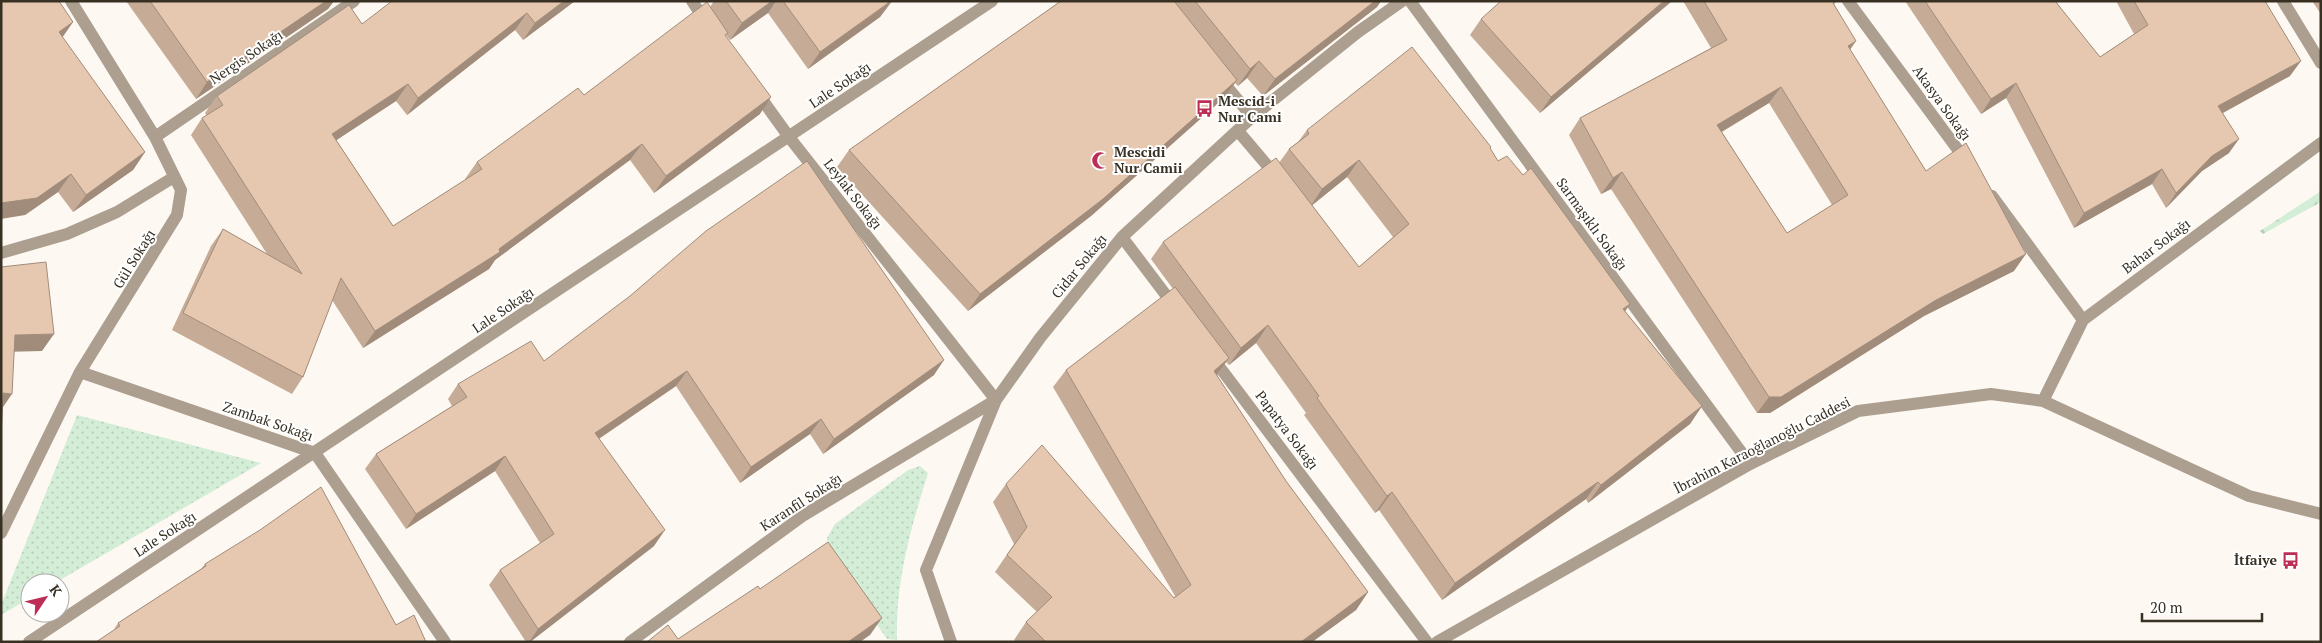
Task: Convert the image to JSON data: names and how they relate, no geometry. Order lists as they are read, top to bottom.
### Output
{
  "streets": {
    "street": [
      "Nergis Sokağı",
      "Lale Sokağı",
      "Akasya Sokağı",
      "Leylak Sokağı",
      "Sarmaşıklı Sokağı",
      "Bahar Sokağı",
      "Gül Sokağı",
      "Cidar Sokağı",
      "Zambak Sokağı",
      "Papatya Sokağı",
      "İbrahim Karaoğlanoğlu Caddesi",
      "Karanfil Sokağı"
    ]
  },
  "crossings": [
    ["Nergis Sokağı", "Gül Sokağı"],
    ["Lale Sokağı", "Leylak Sokağı"],
    ["Lale Sokağı", "Zambak Sokağı"],
    ["Akasya Sokağı", "Bahar Sokağı"],
    ["Leylak Sokağı", "Cidar Sokağı"],
    ["Leylak Sokağı", "Karanfil Sokağı"],
    ["Sarmaşıklı Sokağı", "İbrahim Karaoğlanoğlu Caddesi"],
    ["Bahar Sokağı", "İbrahim Karaoğlanoğlu Caddesi"],
    ["Gül Sokağı", "Zambak Sokağı"],
    ["Cidar Sokağı", "Karanfil Sokağı"]
  ],
  "places": {
    "bus stop": ["Mescid-i Nur Cami", "İtfaiye"],
    "mosque": ["Mescidi Nur Camii"]
  },
  "scale_bar": "20 m",
  "north": "top right"
}
